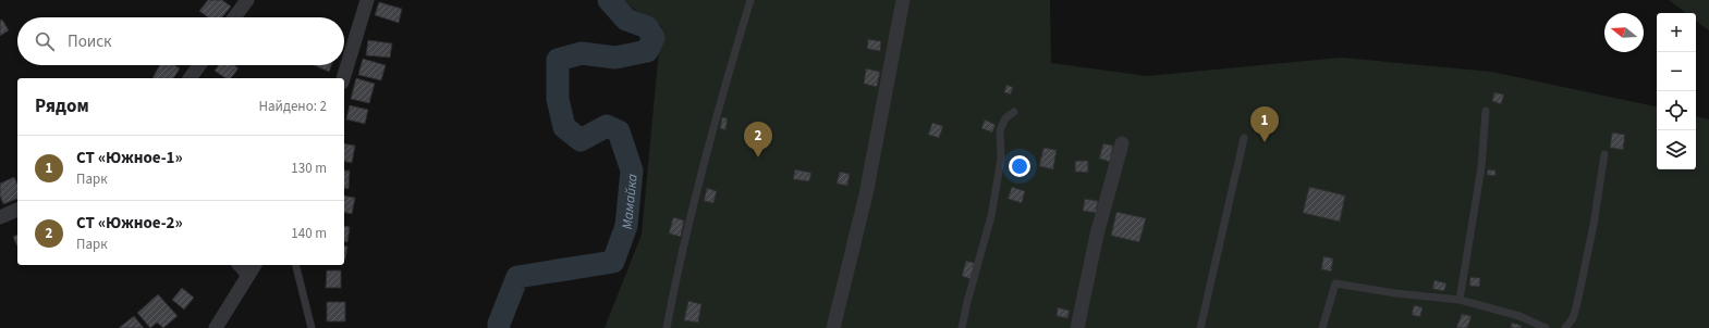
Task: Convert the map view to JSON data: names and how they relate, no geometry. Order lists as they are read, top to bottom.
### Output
{
  "water": ["Мамайка"],
  "north": "left",
  "page": {
    "map_buttons": ["+", "−"],
    "search": "Поиск",
    "heading": ["Рядом", "Найдено: 2"],
    "pins": ["1", "2"],
    "list": [
      {
        "mark": "1",
        "name": "СТ «Южное-1»",
        "note": "Парк",
        "value": "130 m"
      },
      {
        "mark": "2",
        "name": "СТ «Южное-2»",
        "note": "Парк",
        "value": "140 m"
      }
    ]
  }
}
